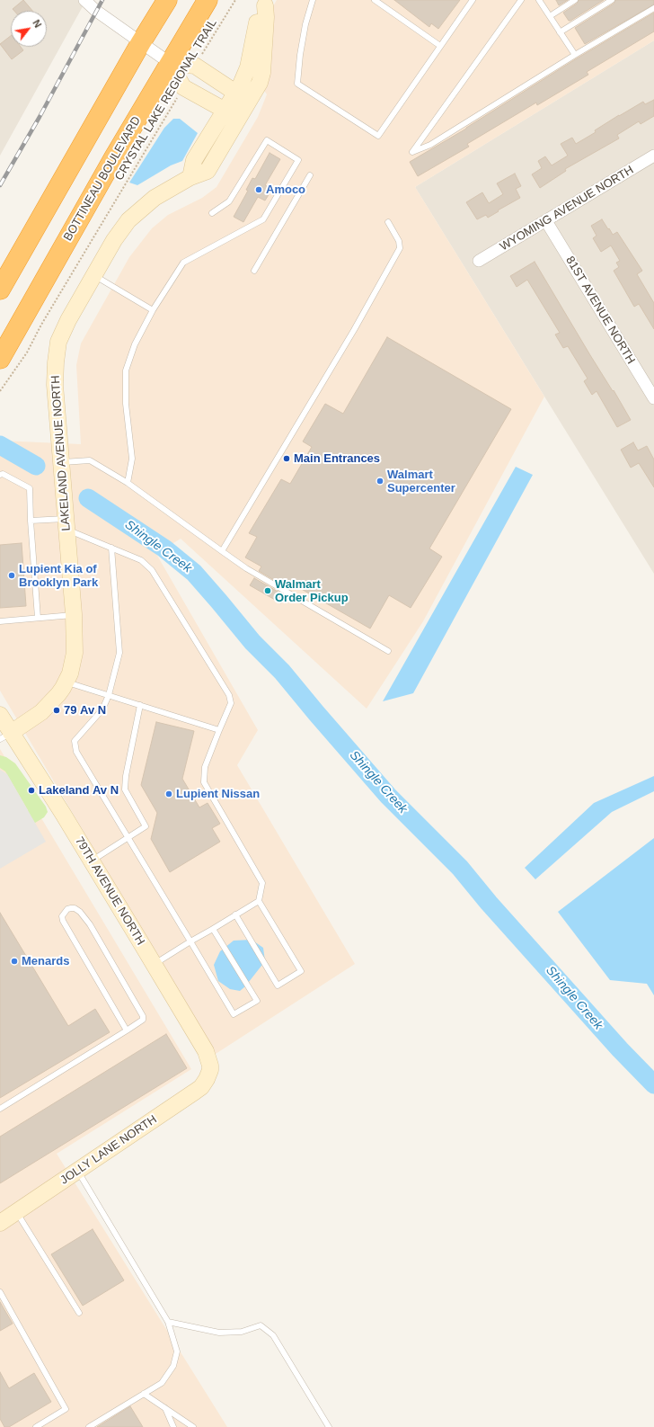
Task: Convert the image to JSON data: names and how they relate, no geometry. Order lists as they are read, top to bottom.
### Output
{
  "streets": {
    "highway": ["BOTTINEAU BOULEVARD"],
    "street": [
      "WYOMING AVENUE NORTH",
      "81ST AVENUE NORTH",
      "LAKELAND AVENUE NORTH",
      "79TH AVENUE NORTH",
      "JOLLY LANE NORTH"
    ],
    "path": ["CRYSTAL LAKE REGIONAL TRAIL"]
  },
  "crossings": [
    ["WYOMING AVENUE NORTH", "81ST AVENUE NORTH"],
    ["LAKELAND AVENUE NORTH", "79TH AVENUE NORTH"],
    ["79TH AVENUE NORTH", "JOLLY LANE NORTH"]
  ],
  "water": ["Shingle Creek"],
  "places": [
    "Amoco",
    "Main Entrances",
    "Walmart Supercenter",
    "Lupient Kia of Brooklyn Park",
    "Walmart Order Pickup",
    "79 Av N",
    "Lakeland Av N",
    "Lupient Nissan",
    "Menards"
  ],
  "north": "top right"
}
